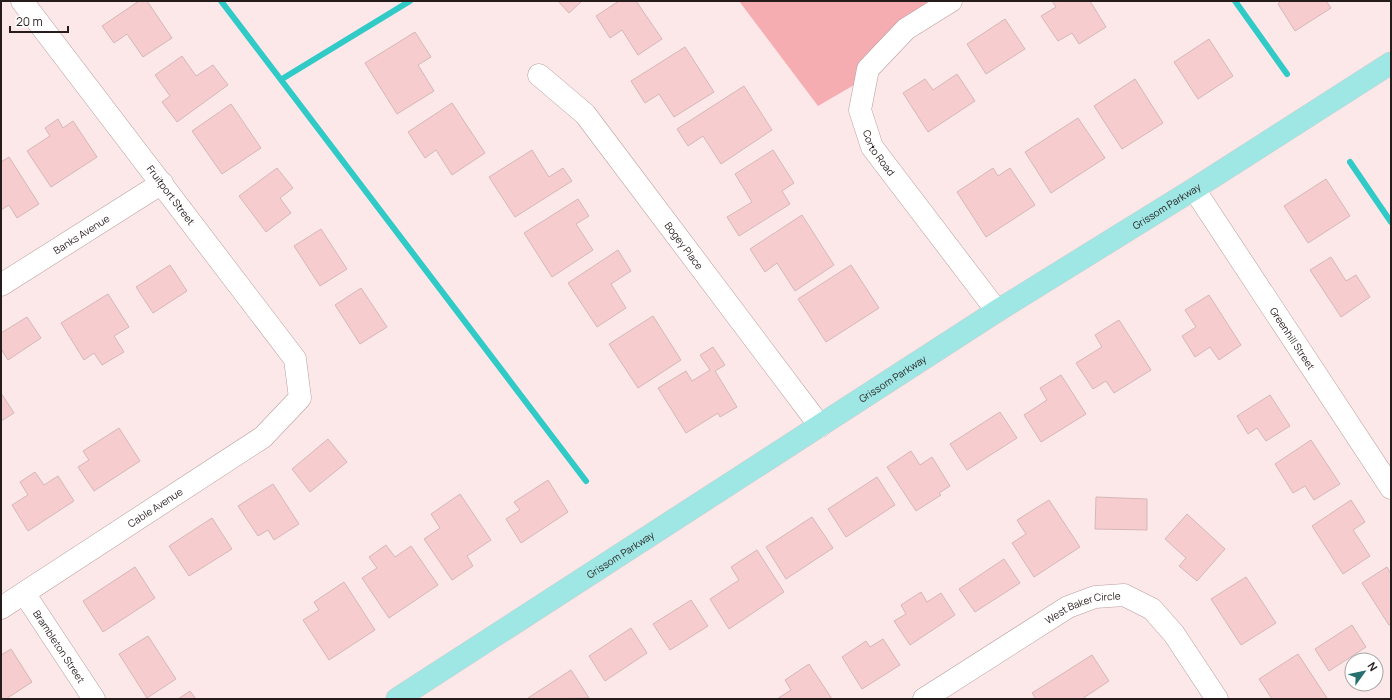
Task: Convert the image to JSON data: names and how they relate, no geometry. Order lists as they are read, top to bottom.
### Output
{
  "streets": {
    "main road": ["Grissom Parkway"],
    "street": [
      "Corto Road",
      "Fruitport Street",
      "Banks Avenue",
      "Bogey Place",
      "Greenhill Street",
      "Cable Avenue",
      "West Baker Circle",
      "Brambleton Street"
    ]
  },
  "crossings": [
    ["Corto Road", "Grissom Parkway"],
    ["Fruitport Street", "Banks Avenue"],
    ["Fruitport Street", "Cable Avenue"],
    ["Grissom Parkway", "Bogey Place"],
    ["Grissom Parkway", "Greenhill Street"],
    ["Cable Avenue", "Brambleton Street"]
  ],
  "scale_bar": "20 m",
  "north": "top right"
}
